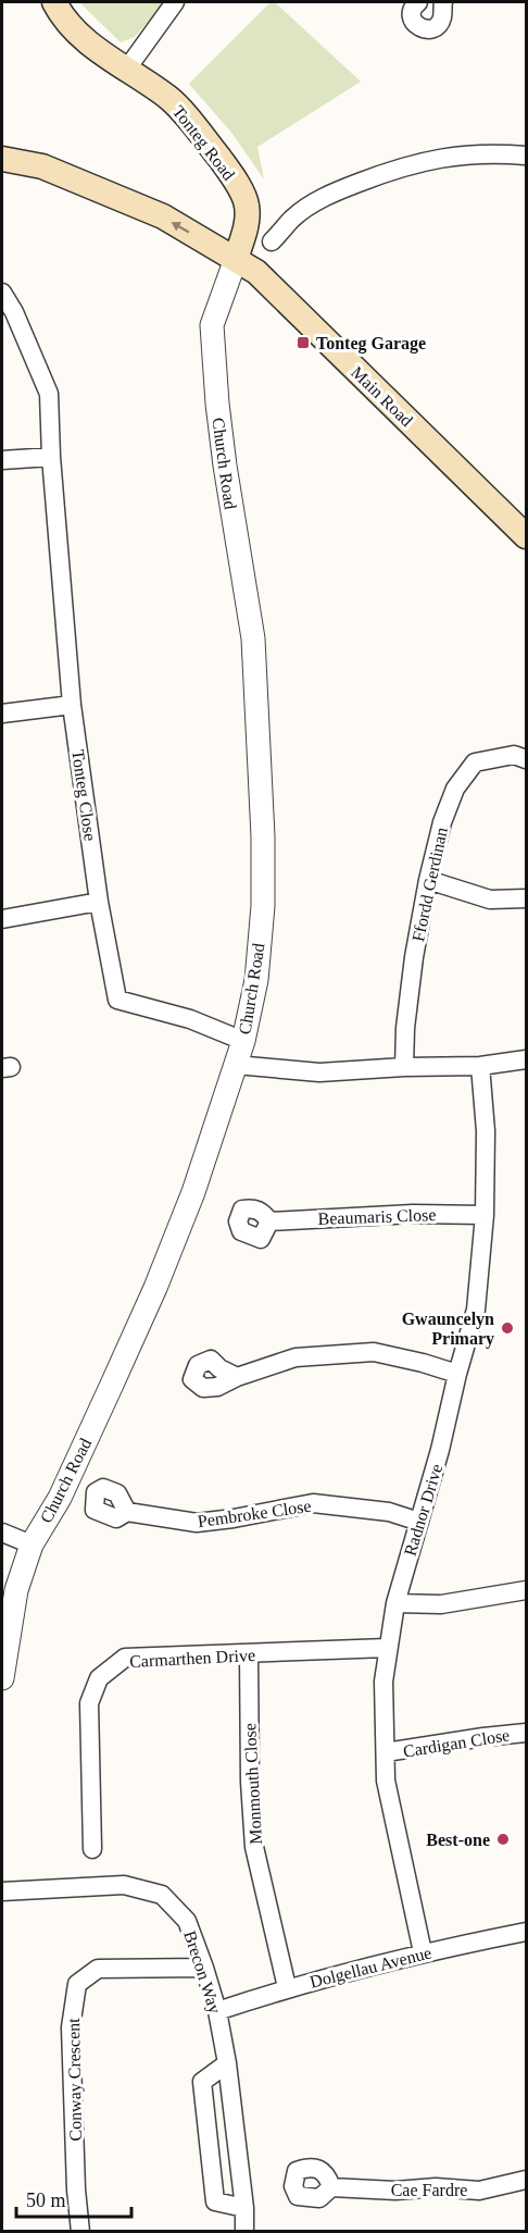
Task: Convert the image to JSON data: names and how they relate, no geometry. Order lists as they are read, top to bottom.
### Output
{
  "streets": {
    "main road": ["Tonteg Road", "Main Road"],
    "street": [
      "Church Road",
      "Tonteg Close",
      "Ffordd Gerdinan",
      "Beaumaris Close",
      "Radnor Drive",
      "Pembroke Close",
      "Carmarthen Drive",
      "Cardigan Close",
      "Monmouth Close",
      "Dolgellau Avenue",
      "Brecon Way",
      "Conway Crescent",
      "Cae Fardre"
    ]
  },
  "crossings": [
    ["Tonteg Road", "Main Road"],
    ["Tonteg Road", "Church Road"],
    ["Main Road", "Church Road"],
    ["Church Road", "Tonteg Close"],
    ["Beaumaris Close", "Radnor Drive"],
    ["Radnor Drive", "Pembroke Close"],
    ["Radnor Drive", "Carmarthen Drive"],
    ["Radnor Drive", "Cardigan Close"],
    ["Radnor Drive", "Dolgellau Avenue"],
    ["Carmarthen Drive", "Monmouth Close"],
    ["Monmouth Close", "Dolgellau Avenue"],
    ["Dolgellau Avenue", "Brecon Way"],
    ["Brecon Way", "Conway Crescent"]
  ],
  "one_way": ["Main Road"],
  "places": {
    "transit": ["Tonteg Garage"],
    "other": ["Gwauncelyn Primary", "Best-one"]
  },
  "scale_bar": "50 m"
}
